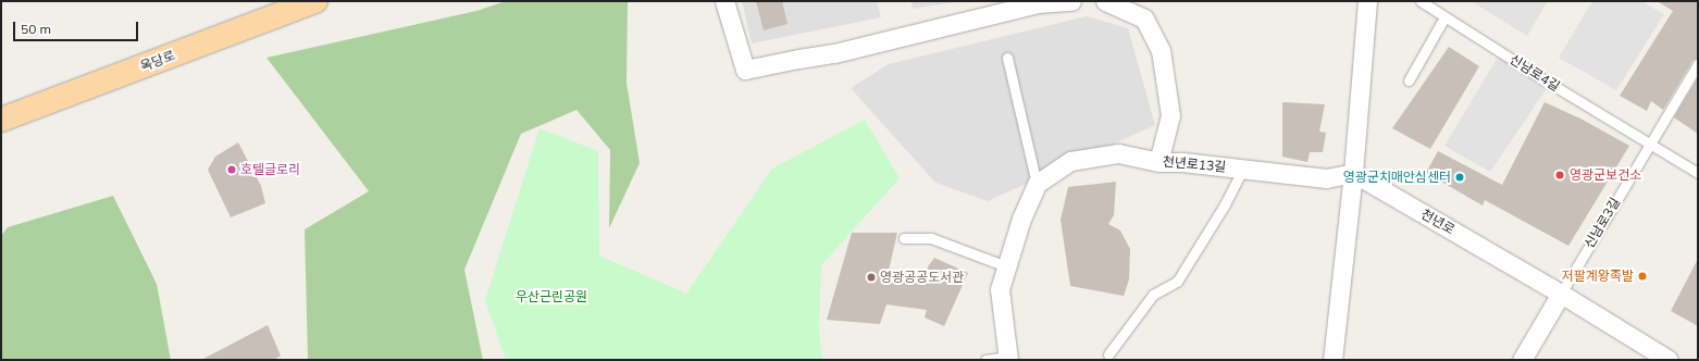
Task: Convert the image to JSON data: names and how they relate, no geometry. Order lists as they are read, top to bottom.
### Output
{
  "streets": {
    "main road": ["옥당로"],
    "street": ["천년로13길", "천년로"],
    "lane": ["신남로4길", "신남로3길"]
  },
  "crossings": [
    ["신남로4길", "신남로3길"],
    ["천년로13길", "천년로"],
    ["천년로", "신남로3길"]
  ],
  "parks": ["우산근린공원"],
  "places": [
    "호텔글로리",
    "영광군보건소",
    "영광군치매안심센터",
    "저팔계왕족발",
    "영광공공도서관"
  ],
  "scale_bar": "50 m"
}
